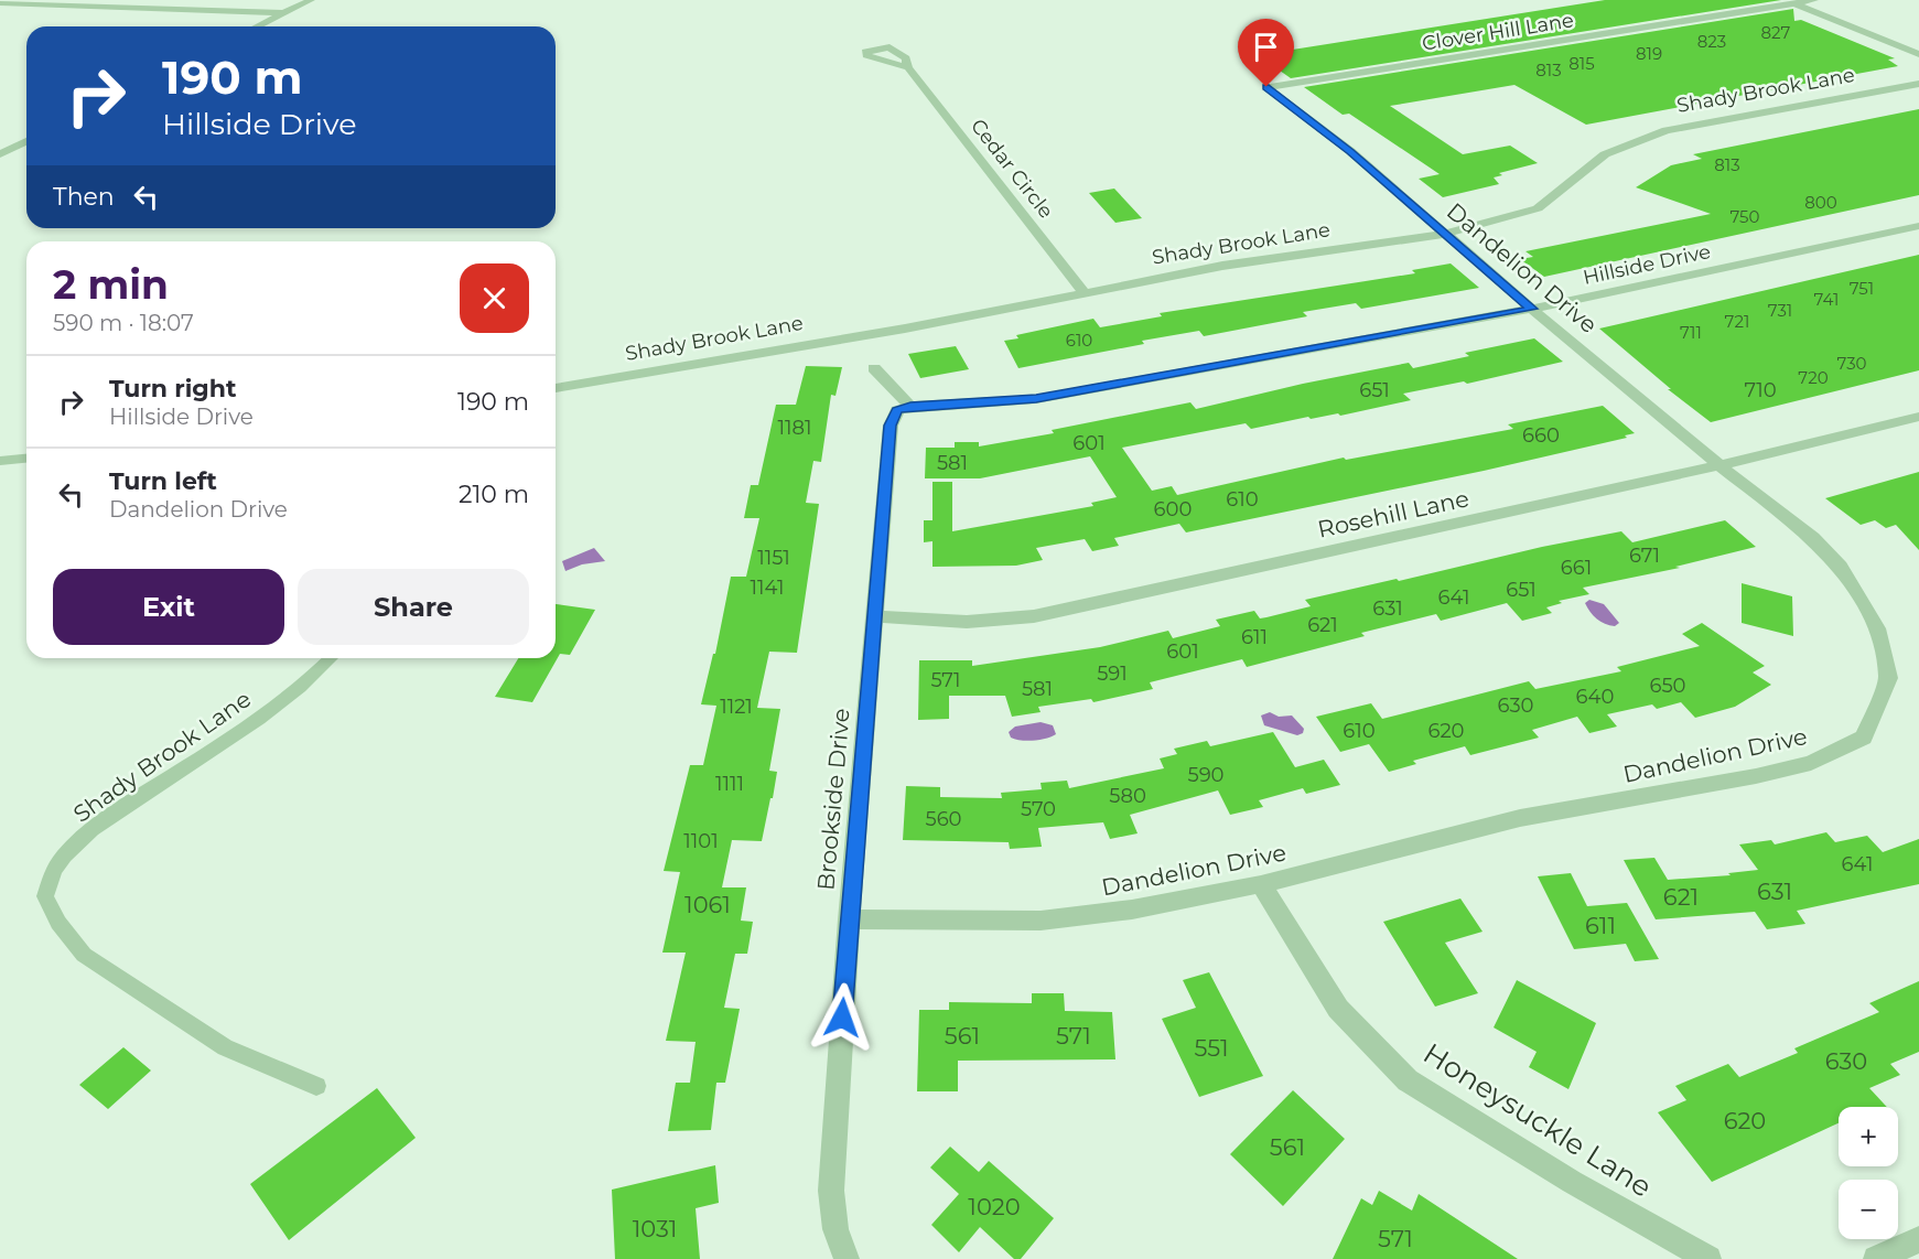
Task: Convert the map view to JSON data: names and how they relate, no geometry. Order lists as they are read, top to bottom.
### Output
{
  "streets": {
    "street": [
      "Clover Hill Lane",
      "Shady Brook Lane",
      "Cedar Circle",
      "Hillside Drive",
      "Dandelion Drive",
      "Rosehill Lane",
      "Brookside Drive",
      "Honeysuckle Lane"
    ]
  },
  "crossings": [
    ["Clover Hill Lane", "Dandelion Drive"],
    ["Shady Brook Lane", "Cedar Circle"],
    ["Shady Brook Lane", "Dandelion Drive"],
    ["Hillside Drive", "Dandelion Drive"],
    ["Hillside Drive", "Brookside Drive"],
    ["Dandelion Drive", "Rosehill Lane"],
    ["Dandelion Drive", "Brookside Drive"],
    ["Dandelion Drive", "Honeysuckle Lane"],
    ["Rosehill Lane", "Brookside Drive"]
  ],
  "house_numbers": [
    "827",
    "823",
    "819",
    "815",
    "813",
    "813",
    "800",
    "750",
    "751",
    "741",
    "731",
    "721",
    "711",
    "610",
    "730",
    "720",
    "651",
    "710",
    "1181",
    "660",
    "601",
    "581",
    "610",
    "600",
    "671",
    "1151",
    "661",
    "1141",
    "651",
    "641",
    "631",
    "621",
    "611",
    "601",
    "591",
    "571",
    "650",
    "581",
    "640",
    "630",
    "1121",
    "610",
    "620",
    "590",
    "1111",
    "580",
    "570",
    "560",
    "1101",
    "641",
    "631",
    "621",
    "1061",
    "611",
    "561",
    "571",
    "551",
    "630",
    "620",
    "561",
    "1020",
    "1031",
    "571"
  ],
  "page": {
    "turn": ["190 m", "Hillside Drive"],
    "then": "Then",
    "heading": ["2 min", "590 m · 18:07"],
    "list": [
      {
        "name": "Turn right",
        "note": "Hillside Drive",
        "value": "190 m"
      },
      {
        "name": "Turn left",
        "note": "Dandelion Drive",
        "value": "210 m"
      }
    ],
    "buttons": ["Exit", "Share"],
    "map_buttons": ["+", "−"]
  }
}
